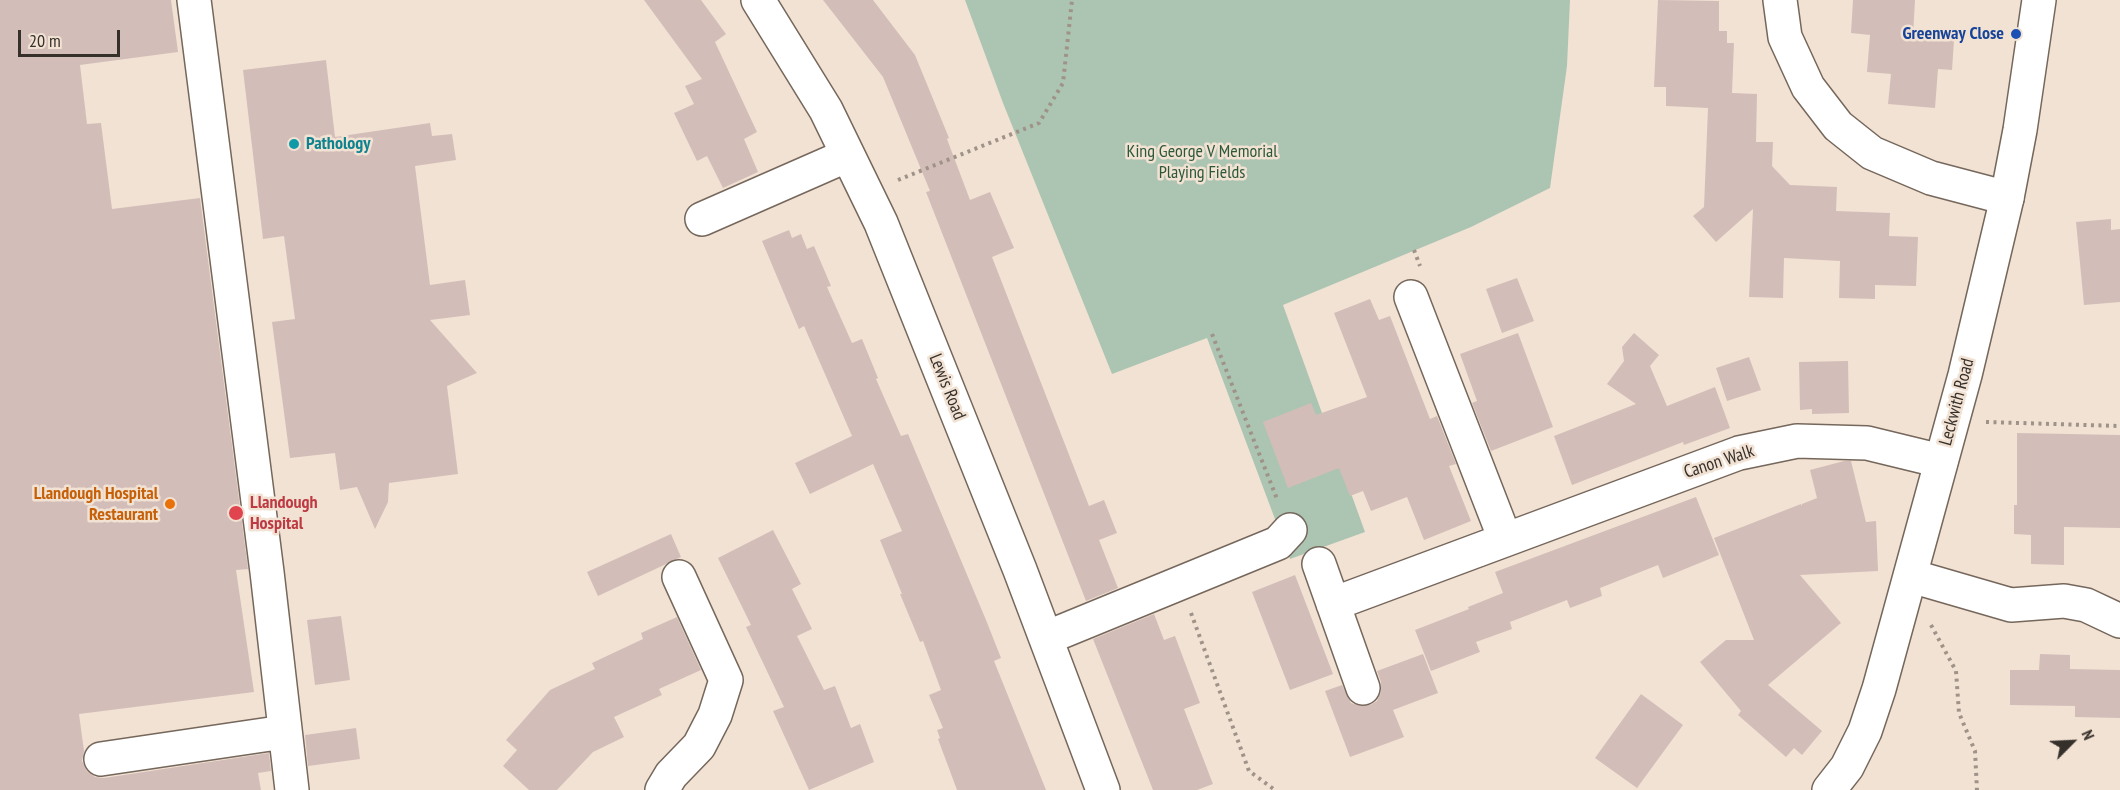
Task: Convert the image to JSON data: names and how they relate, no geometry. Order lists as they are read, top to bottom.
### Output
{
  "streets": {
    "street": ["Lewis Road", "Leckwith Road", "Canon Walk"]
  },
  "crossings": [
    ["Leckwith Road", "Canon Walk"]
  ],
  "parks": ["King George V Memorial Playing Fields"],
  "places": [
    "Greenway Close",
    "Pathology",
    "Llandough Hospital Restaurant",
    "Llandough Hospital"
  ],
  "scale_bar": "20 m",
  "north": "top right"
}
